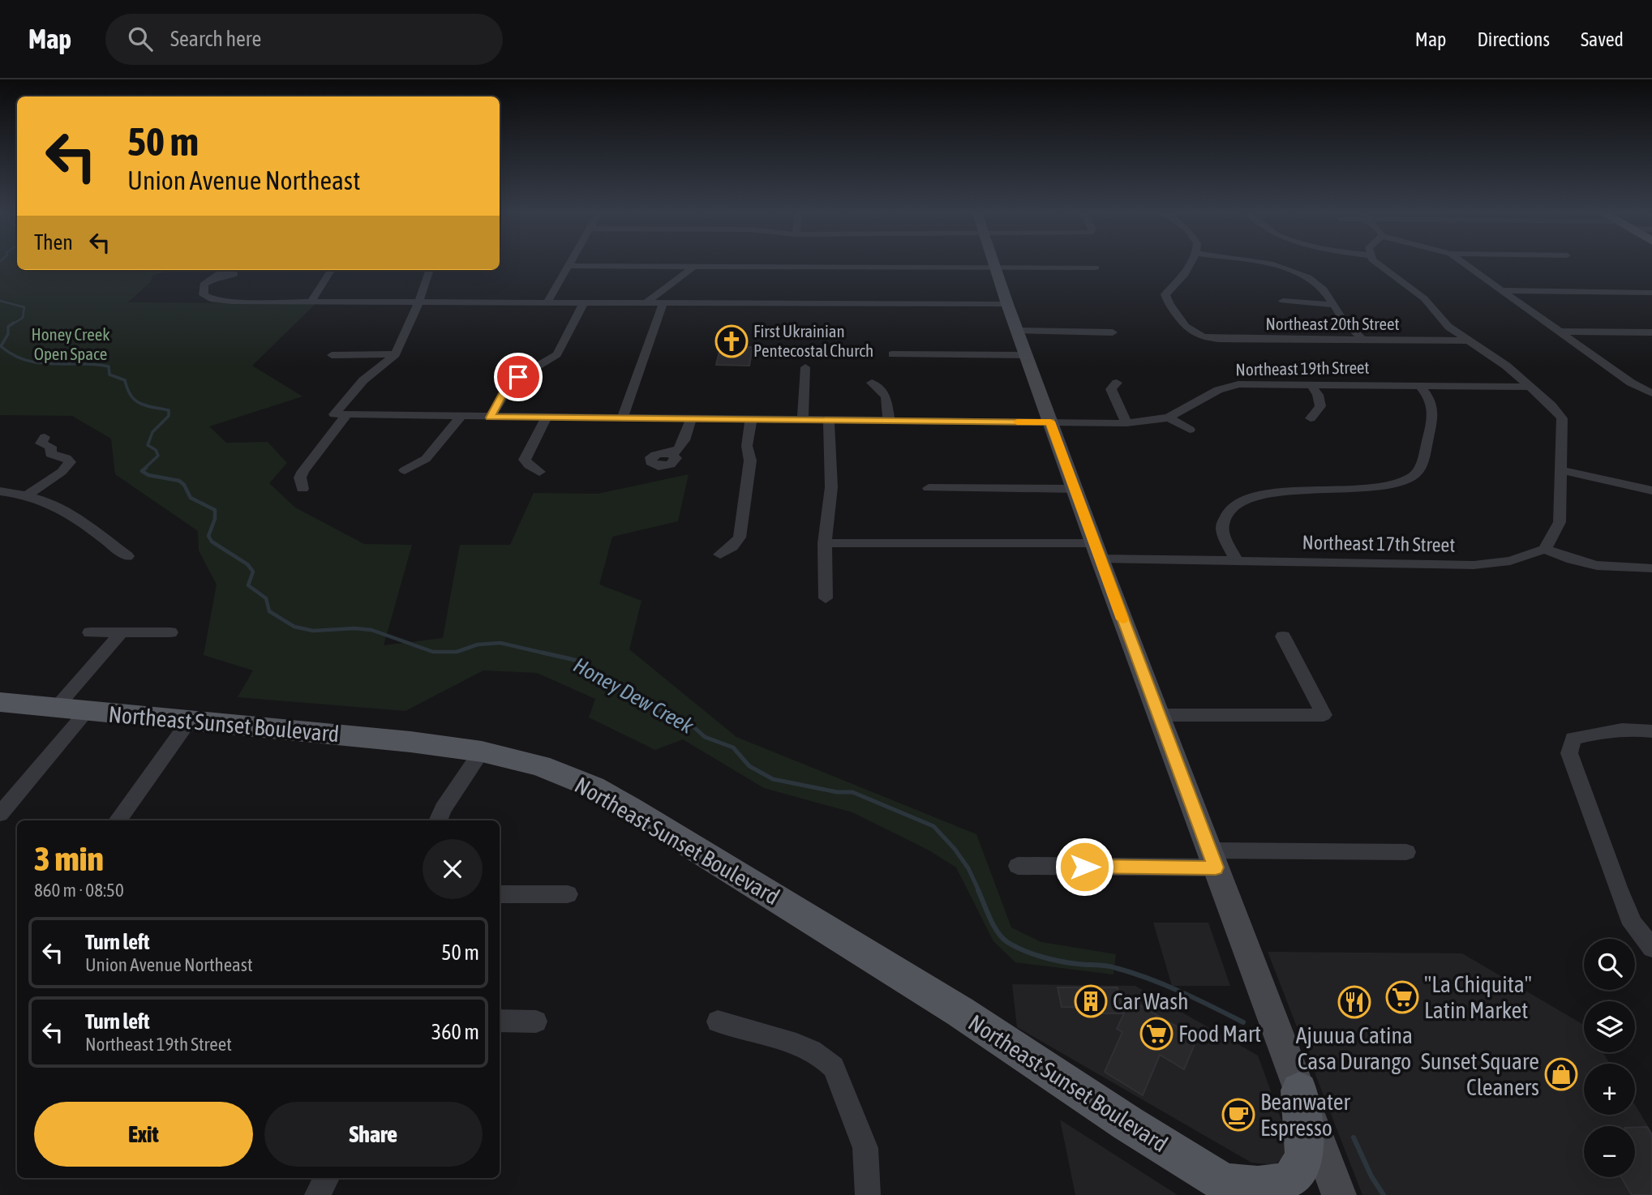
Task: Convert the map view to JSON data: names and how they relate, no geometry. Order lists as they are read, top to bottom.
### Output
{
  "streets": {
    "main road": ["Northeast Sunset Boulevard"],
    "street": ["Northeast 20th Street", "Northeast 19th Street", "Northeast 17th Street"]
  },
  "water": ["Honey Dew Creek"],
  "parks": ["Honey Creek Open Space"],
  "places": {
    "church": ["First Ukrainian Pentecostal Church"],
    "supermarket": ["\"La Chiquita\" Latin Market", "Food Mart"],
    "building": ["Car Wash"],
    "restaurant": ["Ajuuua Catina Casa Durango"],
    "shop": ["Sunset Square Cleaners"],
    "cafe": ["Beanwater Espresso"]
  },
  "page": {
    "header": "Map",
    "search": "Search here",
    "nav": ["Map", "Directions", "Saved"],
    "turn": ["50 m", "Union Avenue Northeast"],
    "then": "Then",
    "heading": ["3 min", "860 m · 08:50"],
    "list": [
      {
        "name": "Turn left",
        "note": "Union Avenue Northeast",
        "value": "50 m"
      },
      {
        "name": "Turn left",
        "note": "Northeast 19th Street",
        "value": "360 m"
      }
    ],
    "map_buttons": ["+", "−"],
    "buttons": ["Exit", "Share"]
  }
}
